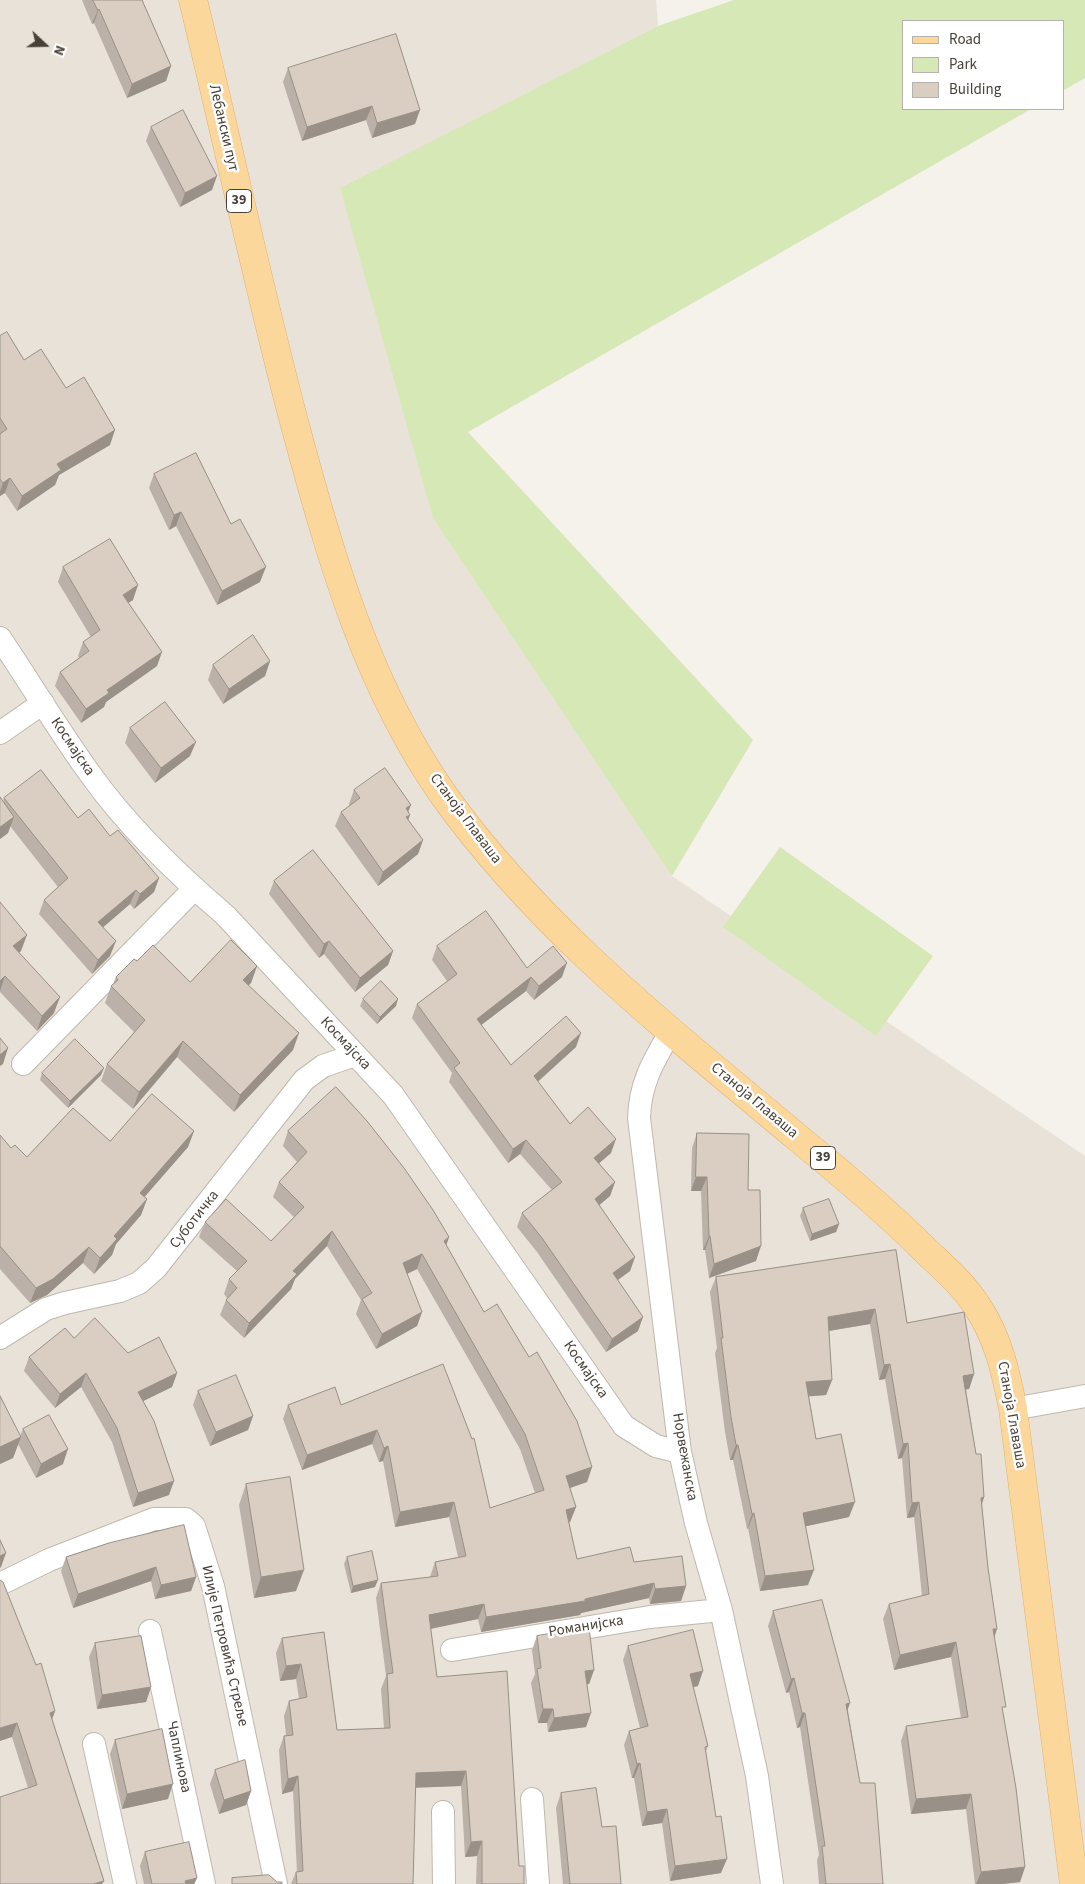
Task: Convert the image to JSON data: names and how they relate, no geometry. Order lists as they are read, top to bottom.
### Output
{
  "streets": {
    "main road": ["Лебански пут", "39", "Станоја Главаша"],
    "street": [
      "Космајска",
      "Суботичка",
      "Норвежанска",
      "Романијска",
      "Илије Петровића Стреље",
      "Чаплинова"
    ]
  },
  "crossings": [
    ["Лебански пут", "Станоја Главаша"],
    ["Космајска", "Суботичка"],
    ["Космајска", "Норвежанска"],
    ["Станоја Главаша", "Норвежанска"],
    ["Норвежанска", "Романијска"]
  ],
  "legend": ["Road", "Park", "Building"],
  "north": "right"
}
